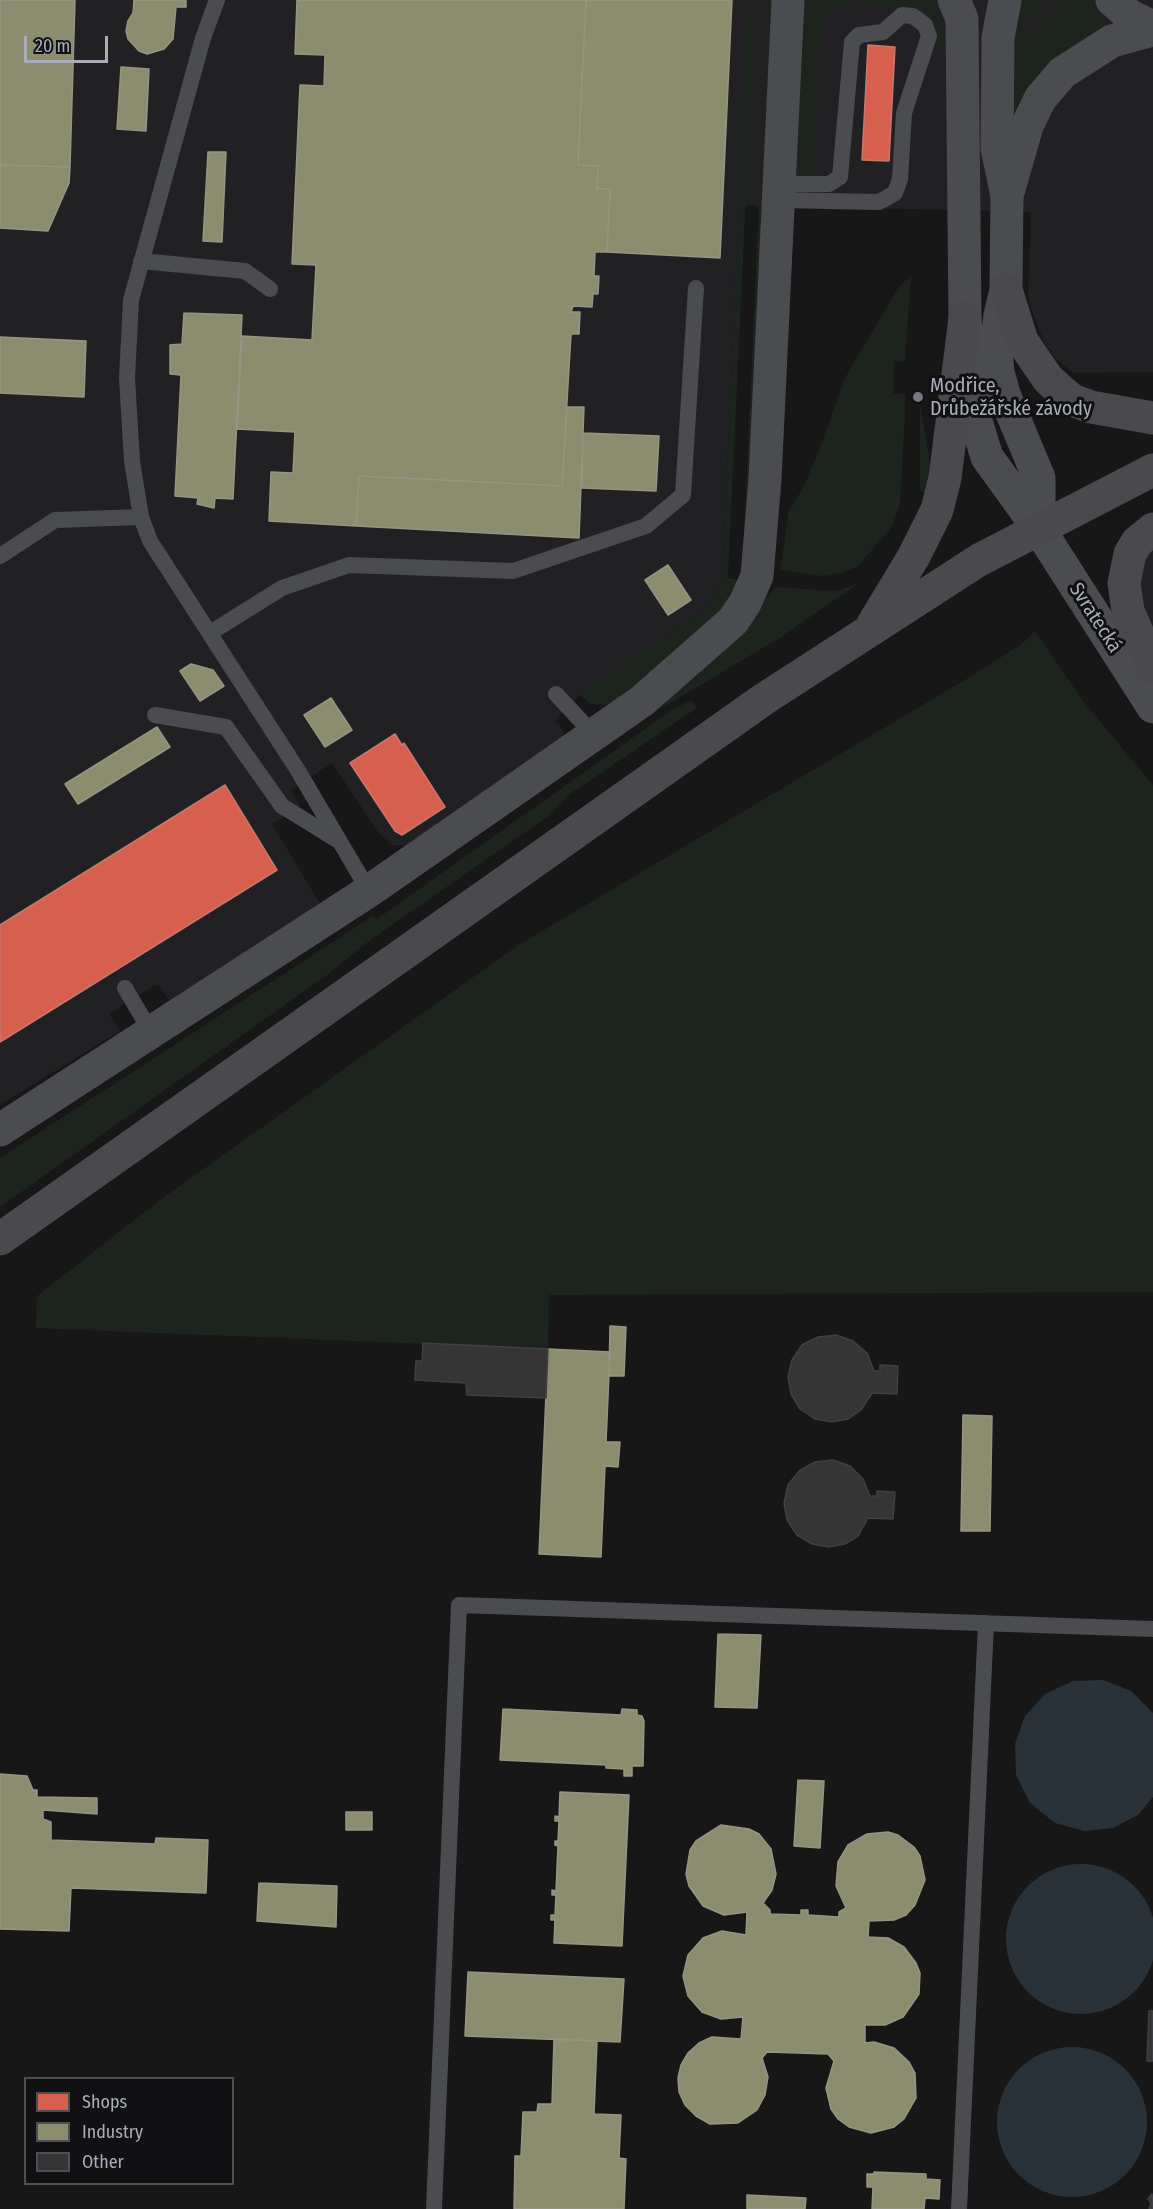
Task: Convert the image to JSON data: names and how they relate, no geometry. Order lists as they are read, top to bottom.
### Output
{
  "streets": {
    "street": ["Svratecká"]
  },
  "places": ["Modřice, Drůbežářské závody"],
  "legend": ["Shops", "Industry", "Other"],
  "scale_bar": "20 m"
}
